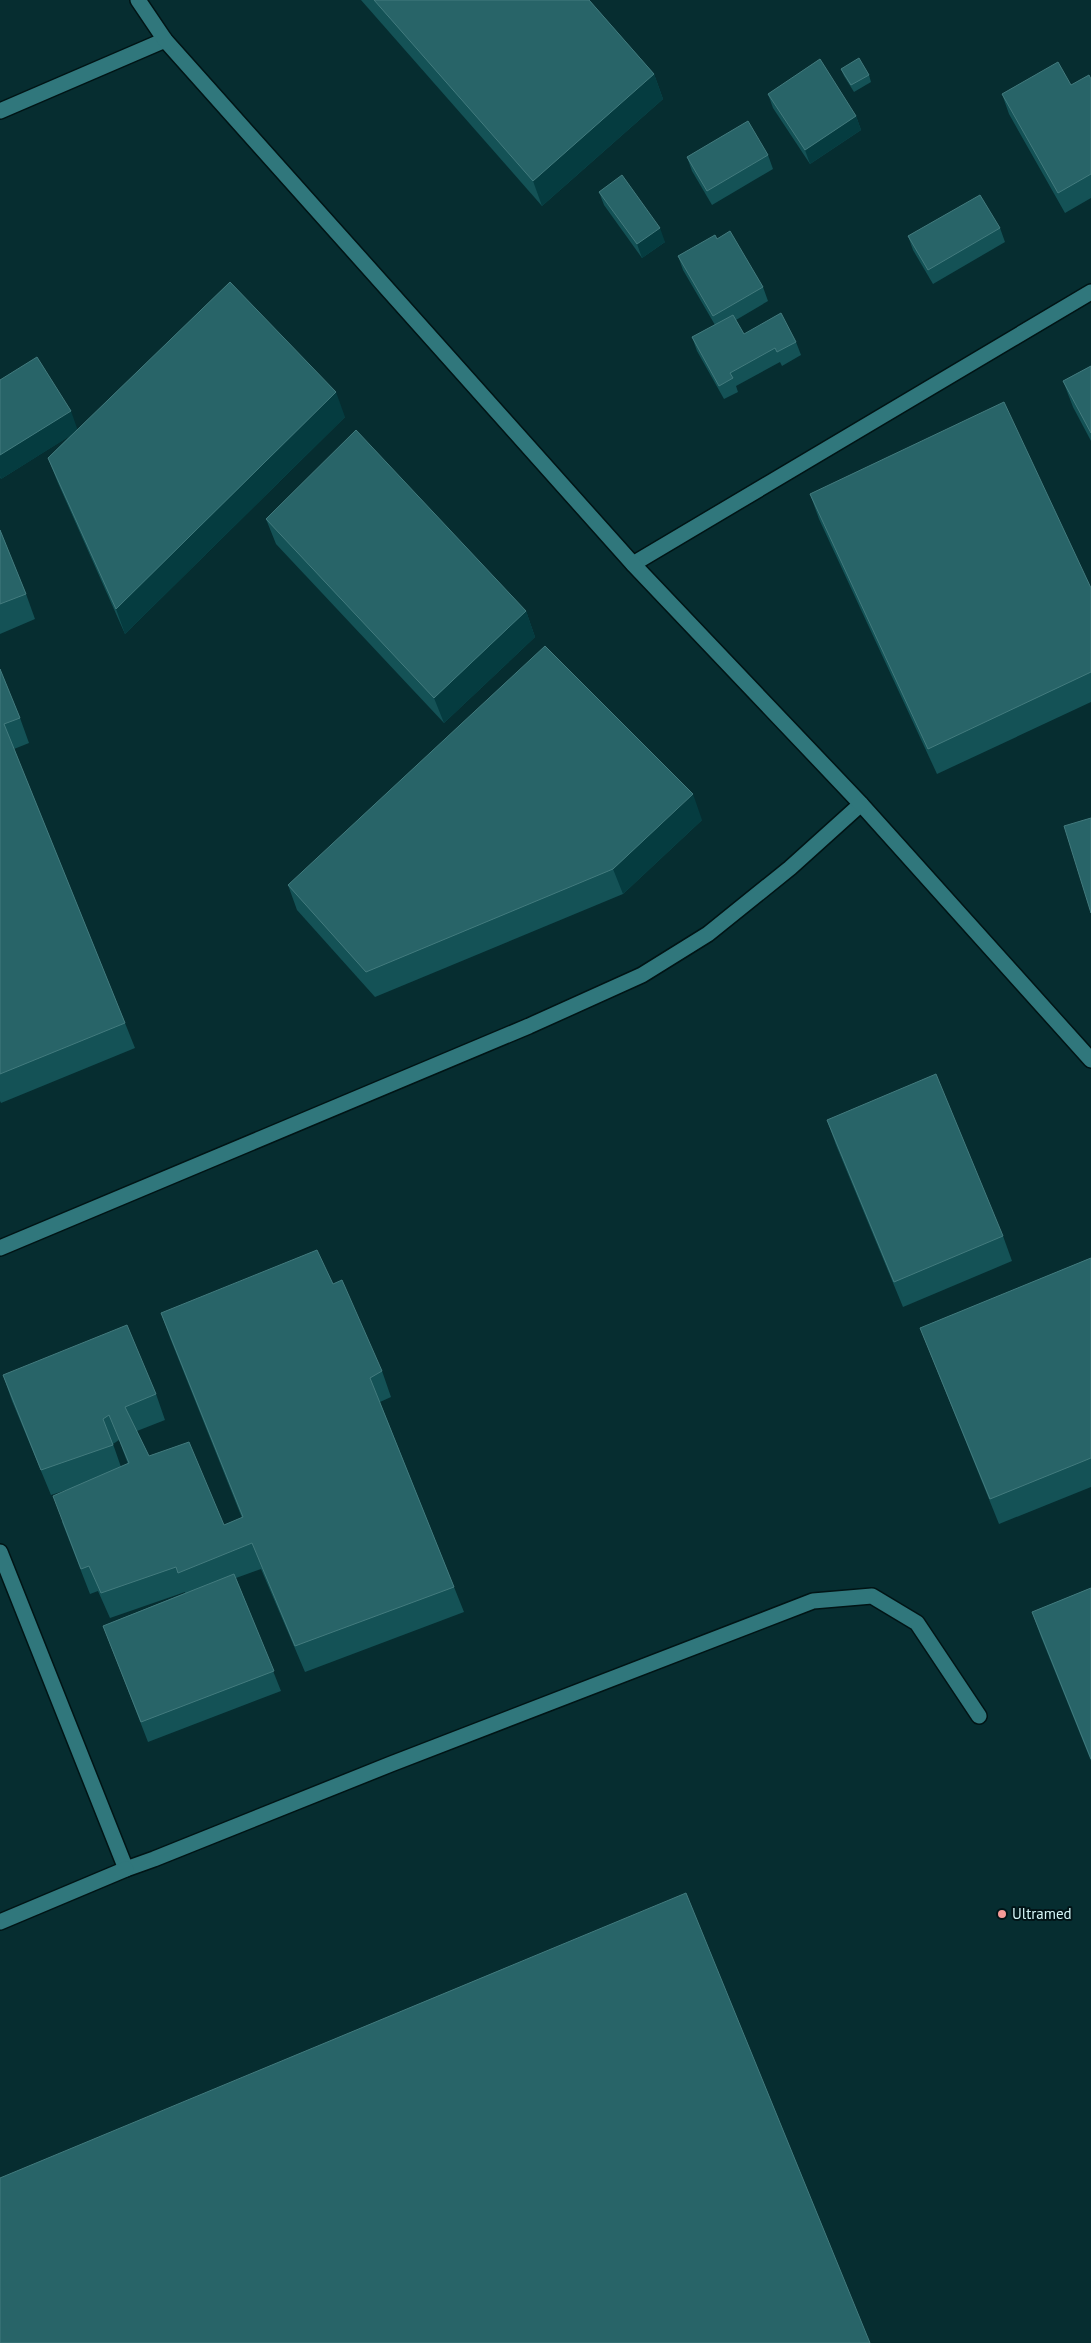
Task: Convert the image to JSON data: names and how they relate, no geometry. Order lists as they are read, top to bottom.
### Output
{
  "places": ["Ultramed"]
}
